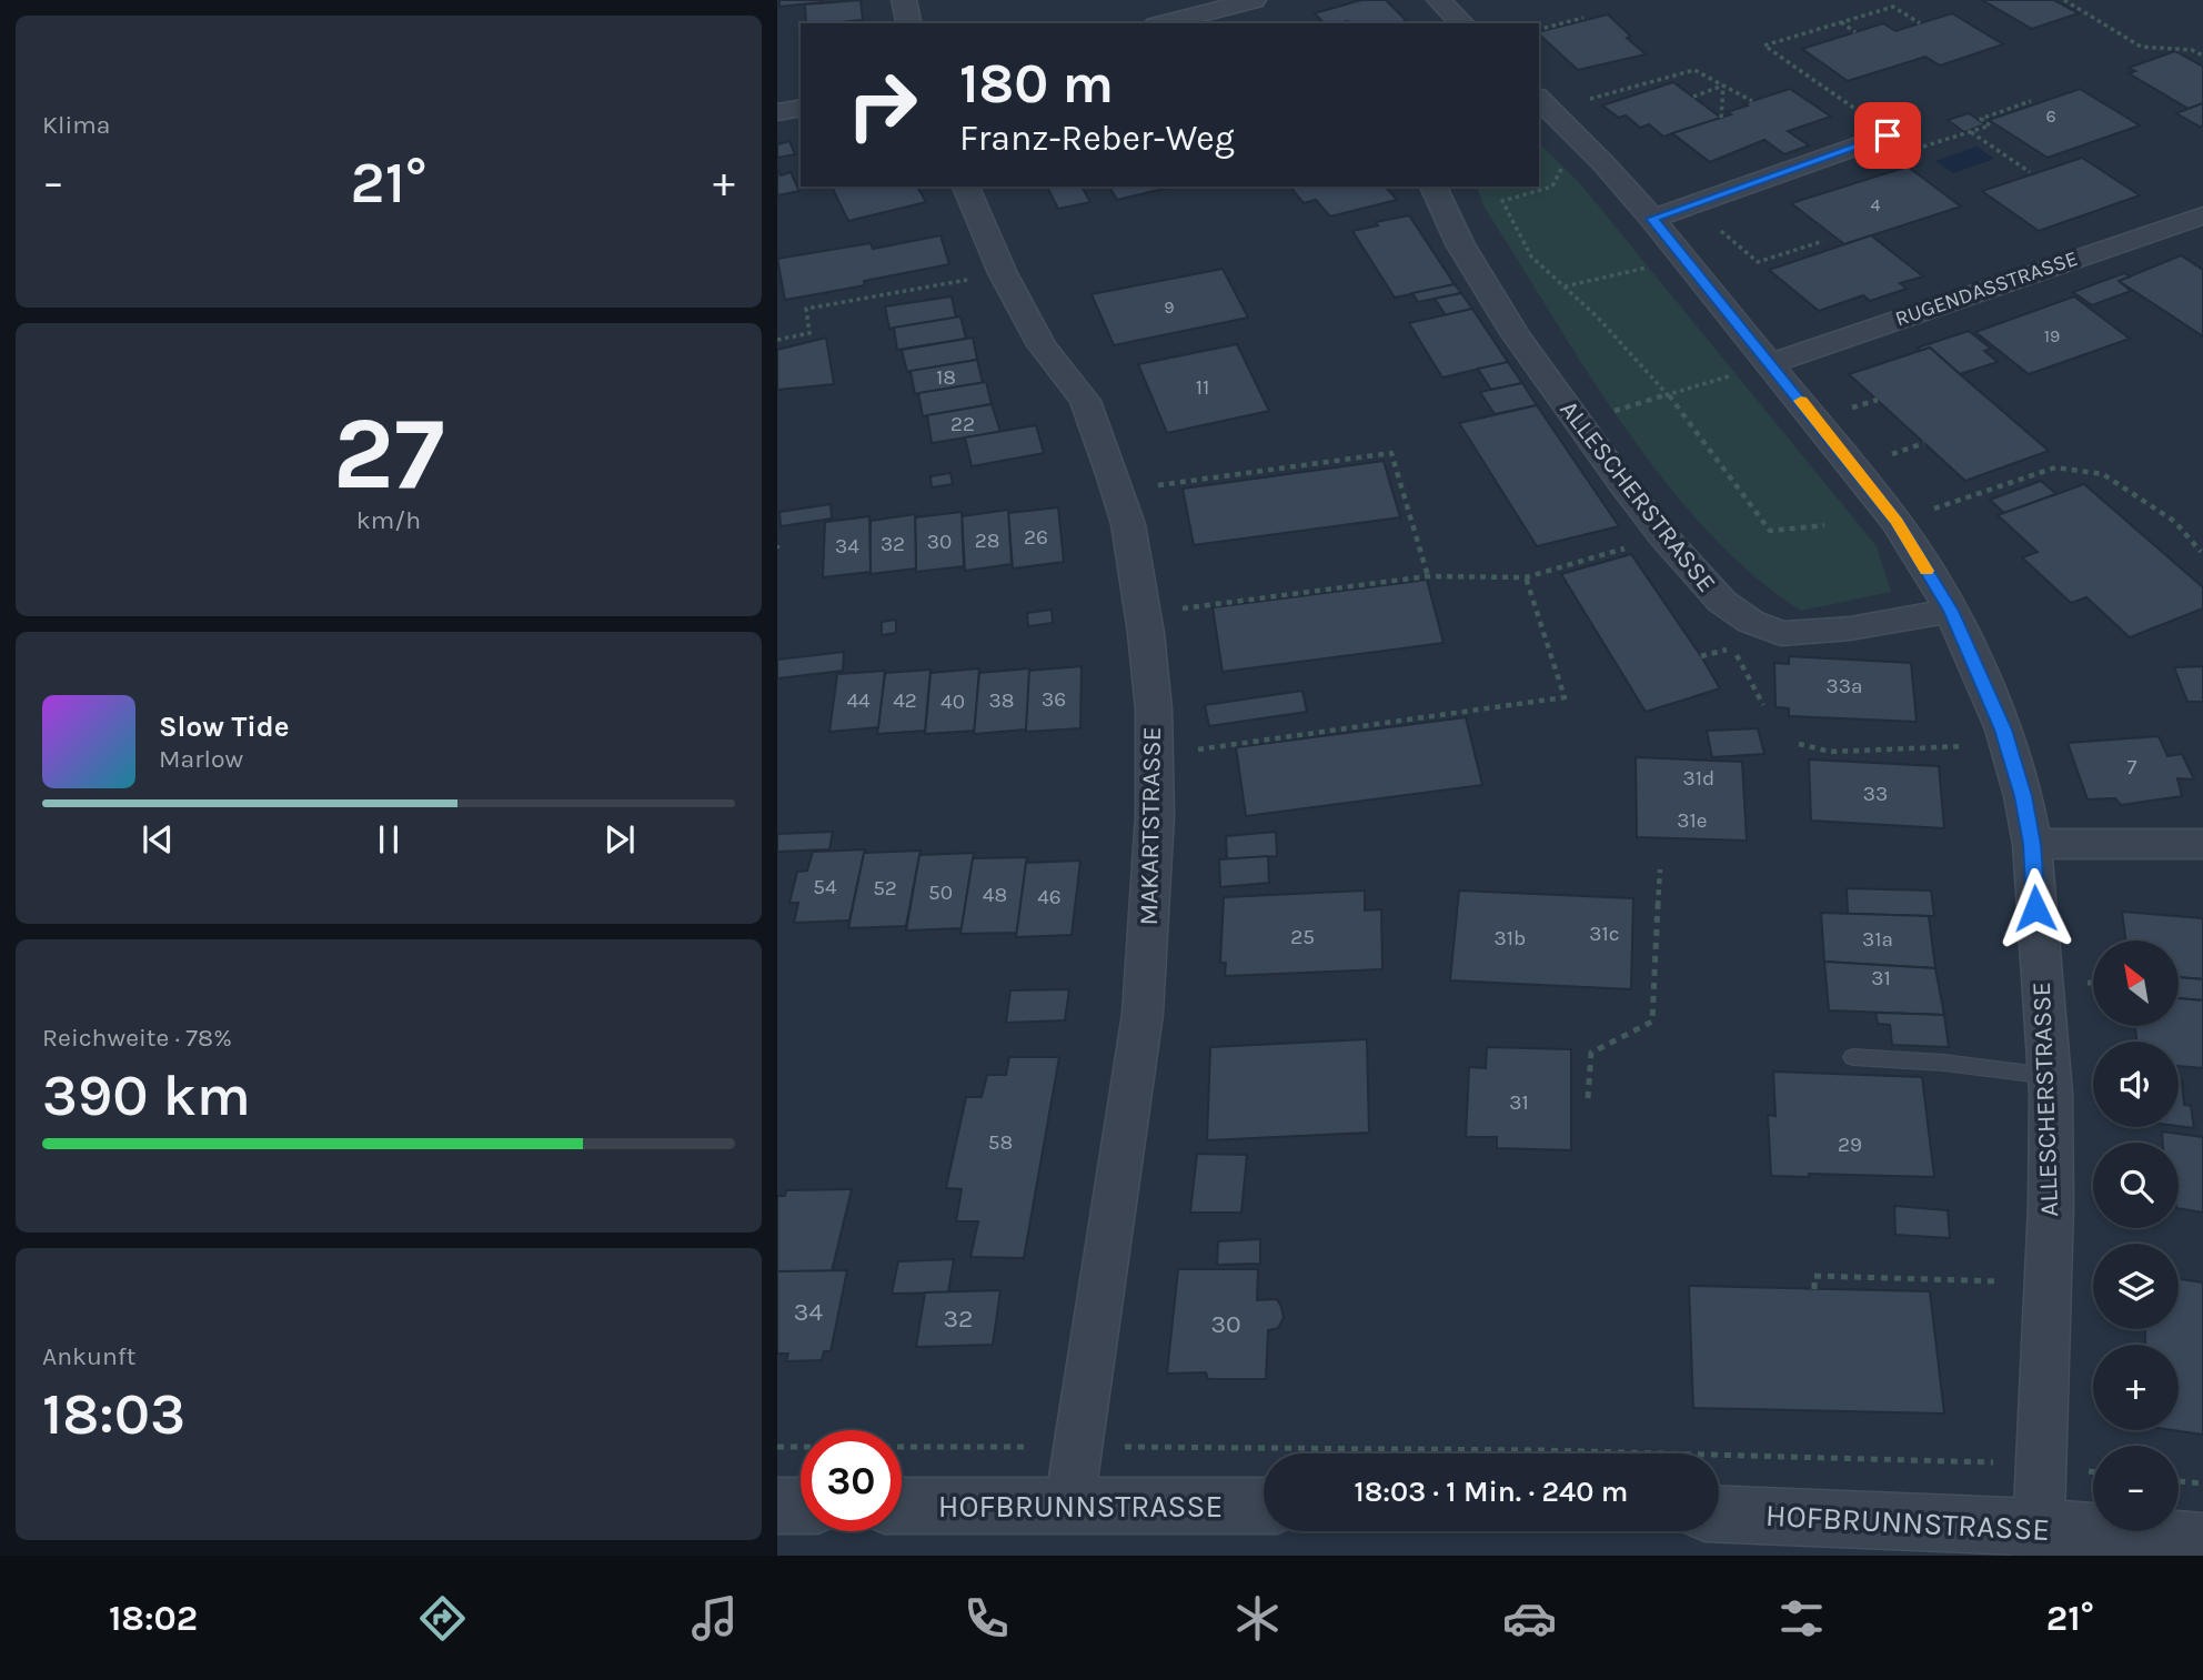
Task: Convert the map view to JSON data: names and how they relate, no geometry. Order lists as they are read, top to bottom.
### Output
{
  "streets": {
    "street": [
      "RUGENDASSTRASSE",
      "ALLESCHERSTRASSE",
      "MAKARTSTRASSE",
      "HOFBRUNNSTRASSE"
    ]
  },
  "crossings": [
    ["RUGENDASSTRASSE", "ALLESCHERSTRASSE"],
    ["ALLESCHERSTRASSE", "HOFBRUNNSTRASSE"],
    ["MAKARTSTRASSE", "HOFBRUNNSTRASSE"]
  ],
  "house_numbers": [
    "6",
    "4",
    "9",
    "19",
    "18",
    "11",
    "22",
    "26",
    "28",
    "30",
    "32",
    "34",
    "33a",
    "36",
    "44",
    "42",
    "38",
    "40",
    "7",
    "31d",
    "33",
    "31e",
    "54",
    "52",
    "50",
    "48",
    "46",
    "31c",
    "25",
    "31b",
    "31a",
    "31",
    "31",
    "58",
    "29",
    "34",
    "32",
    "30"
  ],
  "north": "top left",
  "page": {
    "tile": [
      "Klima",
      ["27", "km/h"],
      ["Reichweite · 78%", "390 km"],
      ["Ankunft", "18:03"]
    ],
    "turn": ["180 m", "Franz-Reber-Weg"],
    "heat": ["−", "21°", "+"],
    "song": ["Slow Tide", "Marlow"],
    "map_buttons": ["+", "−"],
    "limit": "30",
    "trip": "18:03 · 1 Min. · 240 m",
    "tabs": ["18:02", "21°"]
  }
}
